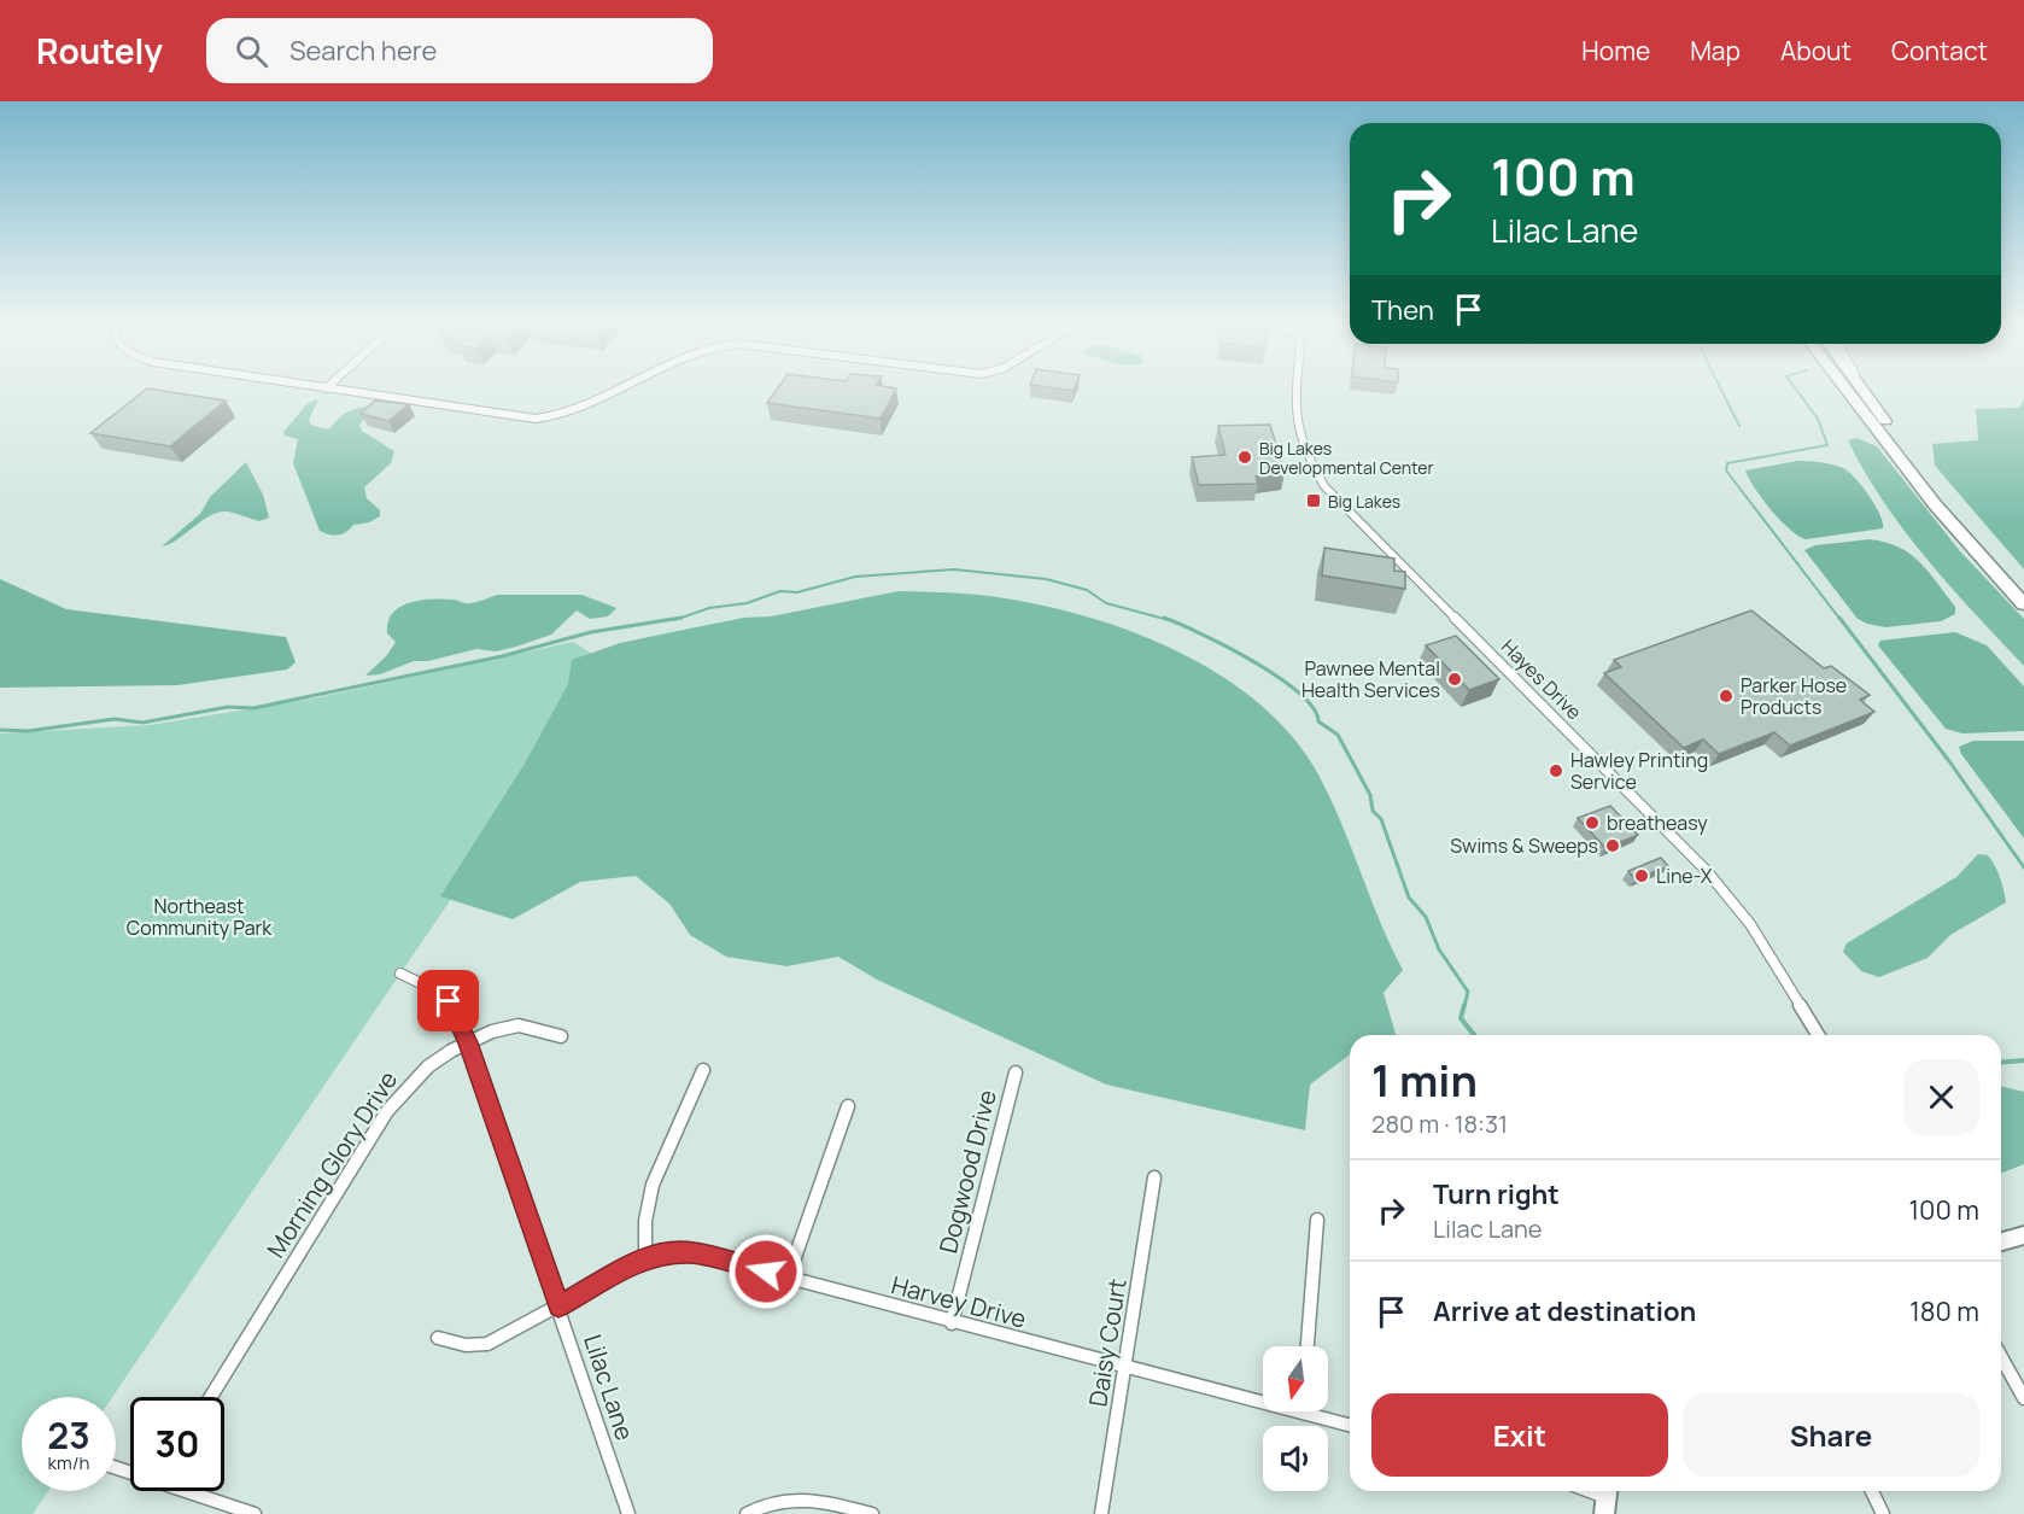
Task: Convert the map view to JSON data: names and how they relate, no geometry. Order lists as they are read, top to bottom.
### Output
{
  "streets": {
    "street": [
      "Hayes Drive",
      "Morning Glory Drive",
      "Dogwood Drive",
      "Harvey Drive",
      "Daisy Court",
      "Lilac Lane"
    ]
  },
  "crossings": [
    ["Morning Glory Drive", "Lilac Lane"],
    ["Dogwood Drive", "Harvey Drive"],
    ["Harvey Drive", "Daisy Court"],
    ["Harvey Drive", "Lilac Lane"]
  ],
  "parks": ["Northeast Community Park"],
  "places": {
    "other": [
      "Big Lakes Developmental Center",
      "Pawnee Mental Health Services",
      "Parker Hose Products",
      "Hawley Printing Service",
      "breatheasy",
      "Swims & Sweeps",
      "Line-X"
    ],
    "transit": ["Big Lakes"]
  },
  "north": "bottom",
  "page": {
    "header": "Routely",
    "search": "Search here",
    "nav": [
      "Home",
      "Map",
      "About",
      "Contact"
    ],
    "turn": ["100 m", "Lilac Lane"],
    "then": "Then",
    "heading": ["1 min", "280 m · 18:31"],
    "list": [
      {
        "name": "Turn right",
        "note": "Lilac Lane",
        "value": "100 m"
      },
      {
        "name": "Arrive at destination",
        "value": "180 m"
      }
    ],
    "buttons": ["Exit", "Share"],
    "speed": "23 km/h",
    "limit": "30"
  }
}
